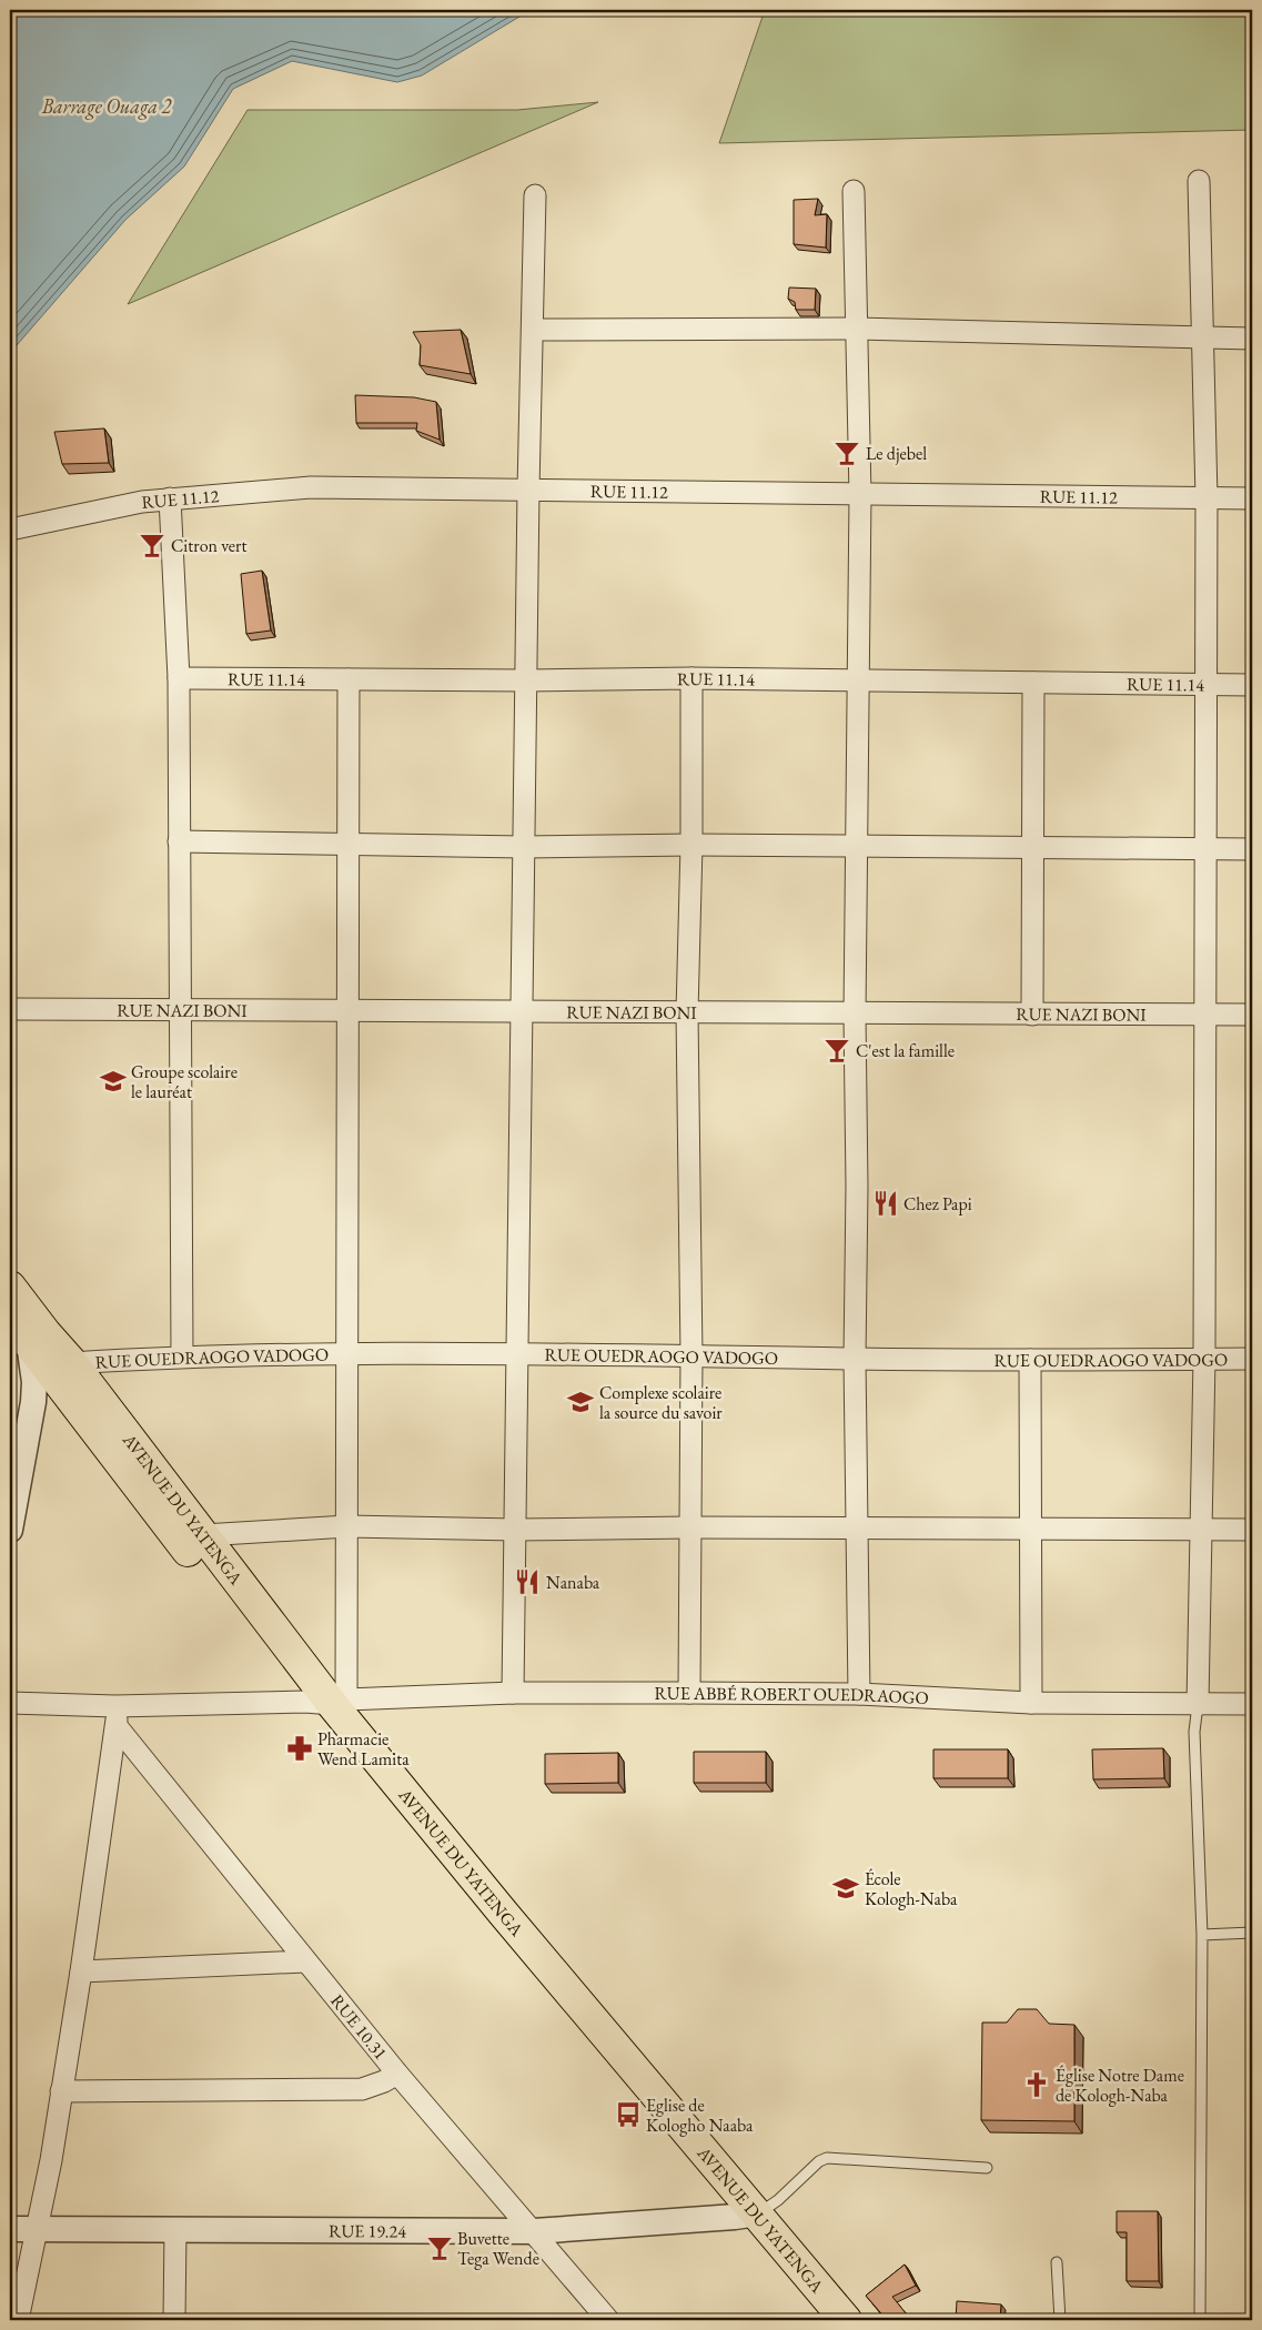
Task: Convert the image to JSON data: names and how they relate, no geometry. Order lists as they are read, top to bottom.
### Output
{
  "streets": {
    "main road": ["AVENUE DU YATENGA"],
    "street": [
      "RUE 11.12",
      "RUE 11.14",
      "RUE NAZI BONI",
      "RUE OUEDRAOGO VADOGO",
      "RUE ABBÉ ROBERT OUEDRAOGO",
      "RUE 10.31",
      "RUE 19.24"
    ]
  },
  "crossings": [
    ["RUE OUEDRAOGO VADOGO", "AVENUE DU YATENGA"],
    ["AVENUE DU YATENGA", "RUE ABBÉ ROBERT OUEDRAOGO"],
    ["AVENUE DU YATENGA", "RUE 19.24"],
    ["RUE ABBÉ ROBERT OUEDRAOGO", "RUE 10.31"],
    ["RUE 10.31", "RUE 19.24"]
  ],
  "water": ["Barrage Ouaga 2"],
  "places": {
    "bar": [
      "Le djebel",
      "Citron vert",
      "C'est la famille",
      "Buvette Tega Wende"
    ],
    "school or university": ["Groupe scolaire le lauréat", "Complexe scolaire la source du savoir", "École Kologh-Naba"],
    "restaurant": ["Chez Papi", "Nanaba"],
    "pharmacy": ["Pharmacie Wend Lamita"],
    "church": ["Église Notre Dame de Kologh-Naba"],
    "bus stop": ["Eglise de Kologho Naaba"]
  }
}
